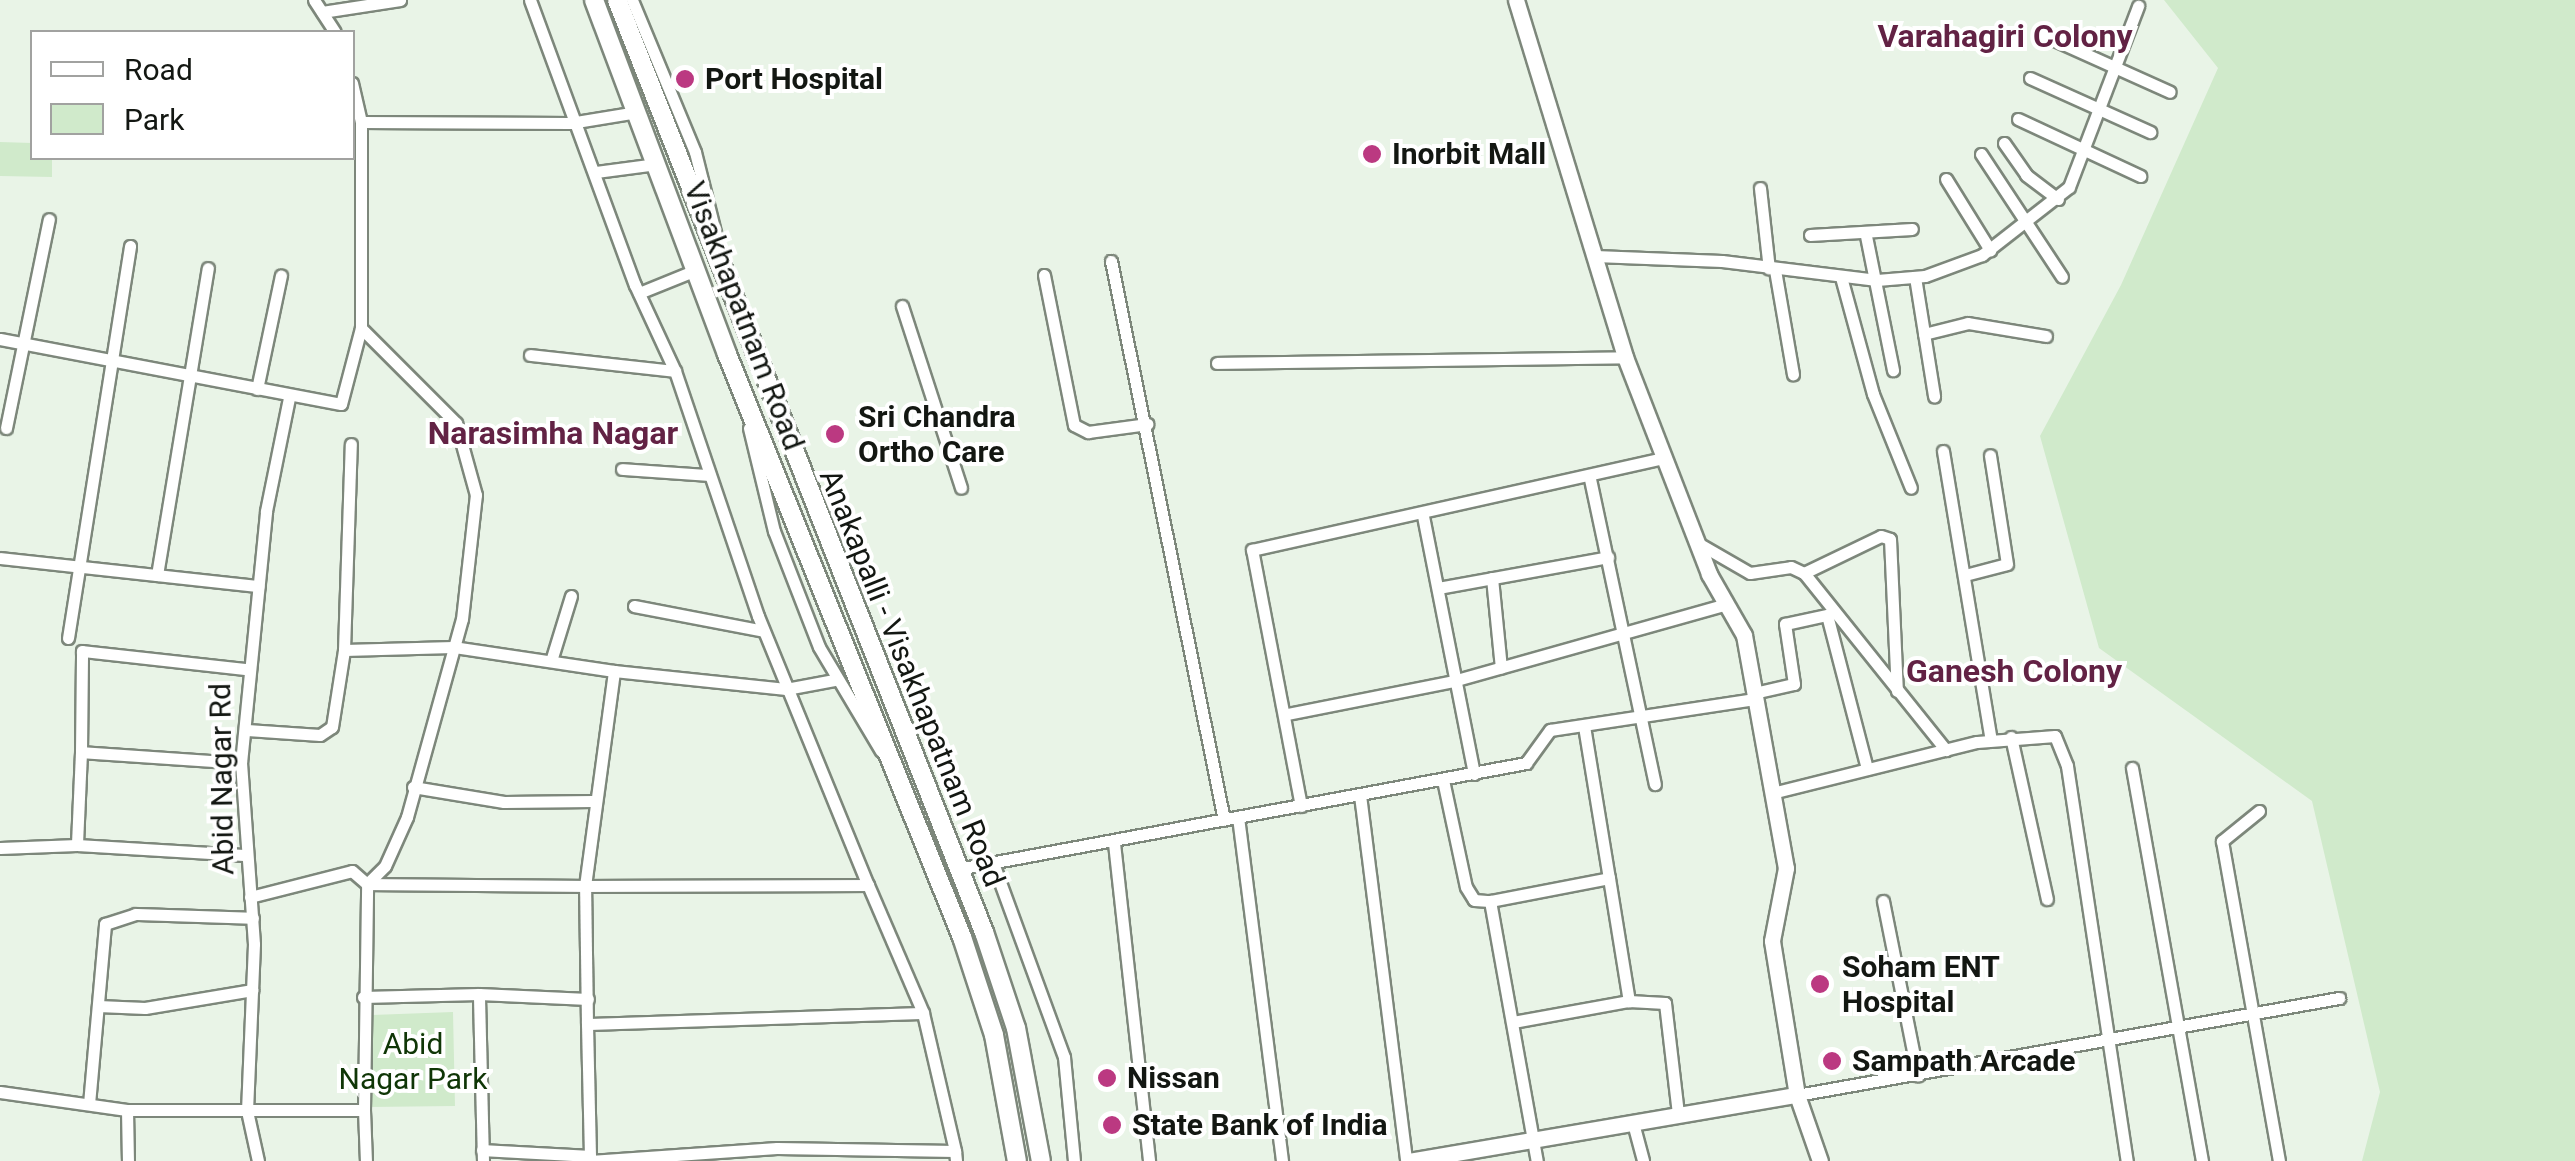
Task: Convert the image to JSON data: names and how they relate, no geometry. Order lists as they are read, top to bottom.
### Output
{
  "streets": {
    "main road": ["Visakhapatnam Road", "Anakapalli - Visakhapatnam Road"],
    "street": ["Abid Nagar Rd"]
  },
  "districts": ["Varahagiri Colony", "Narasimha Nagar", "Ganesh Colony"],
  "parks": ["Abid Nagar Park"],
  "places": [
    "Port Hospital",
    "Inorbit Mall",
    "Sri Chandra Ortho Care",
    "Soham ENT Hospital",
    "Sampath Arcade",
    "Nissan",
    "State Bank of India"
  ],
  "legend": ["Road", "Park"]
}
